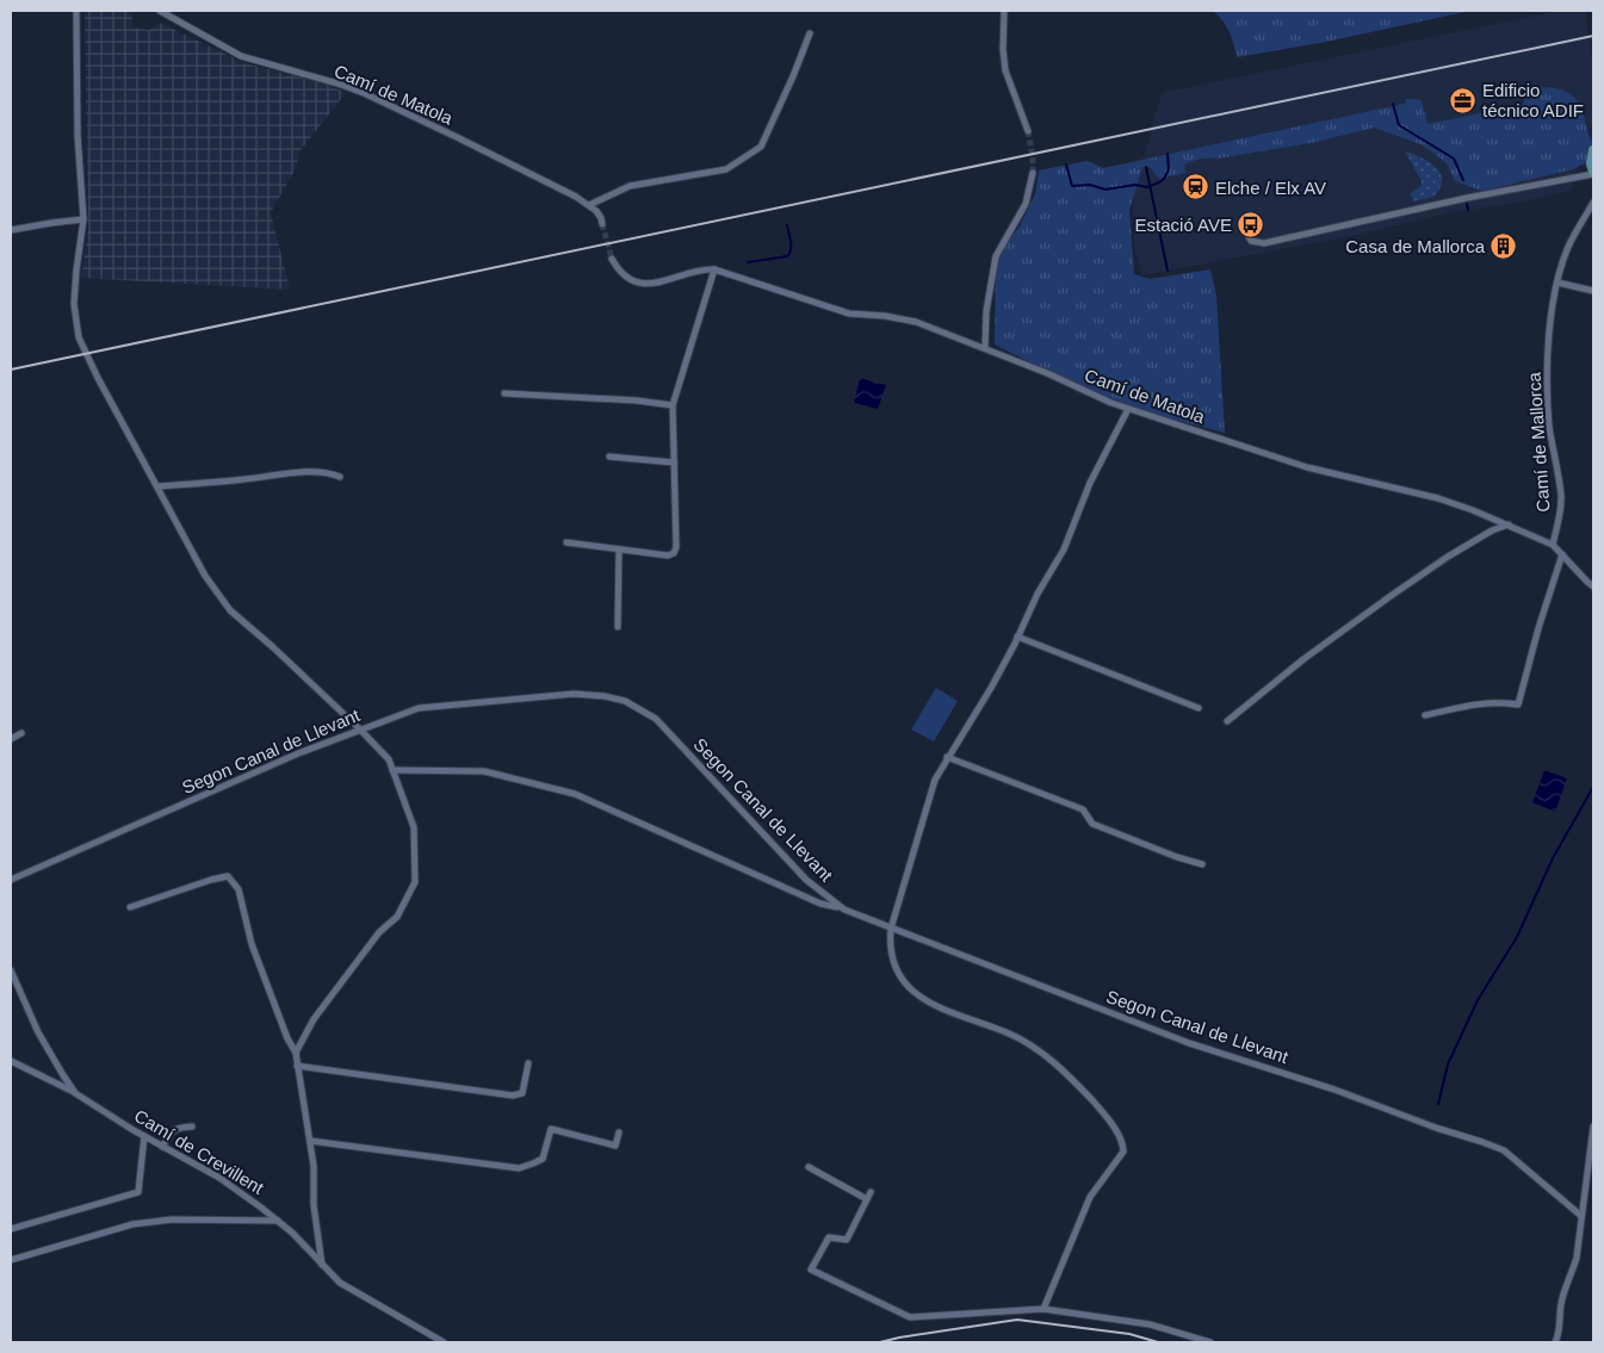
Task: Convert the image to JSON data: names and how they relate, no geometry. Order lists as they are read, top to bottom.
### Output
{
  "streets": {
    "street": [
      "Camí de Matola",
      "Camí de Mallorca",
      "Segon Canal de Llevant",
      "Camí de Crevillent"
    ]
  },
  "crossings": [
    ["Camí de Matola", "Camí de Mallorca"]
  ],
  "places": {
    "office": ["Edificio técnico ADIF"],
    "station": ["Elche / Elx AV"],
    "bus stop": ["Estació AVE"],
    "building": ["Casa de Mallorca"]
  }
}
